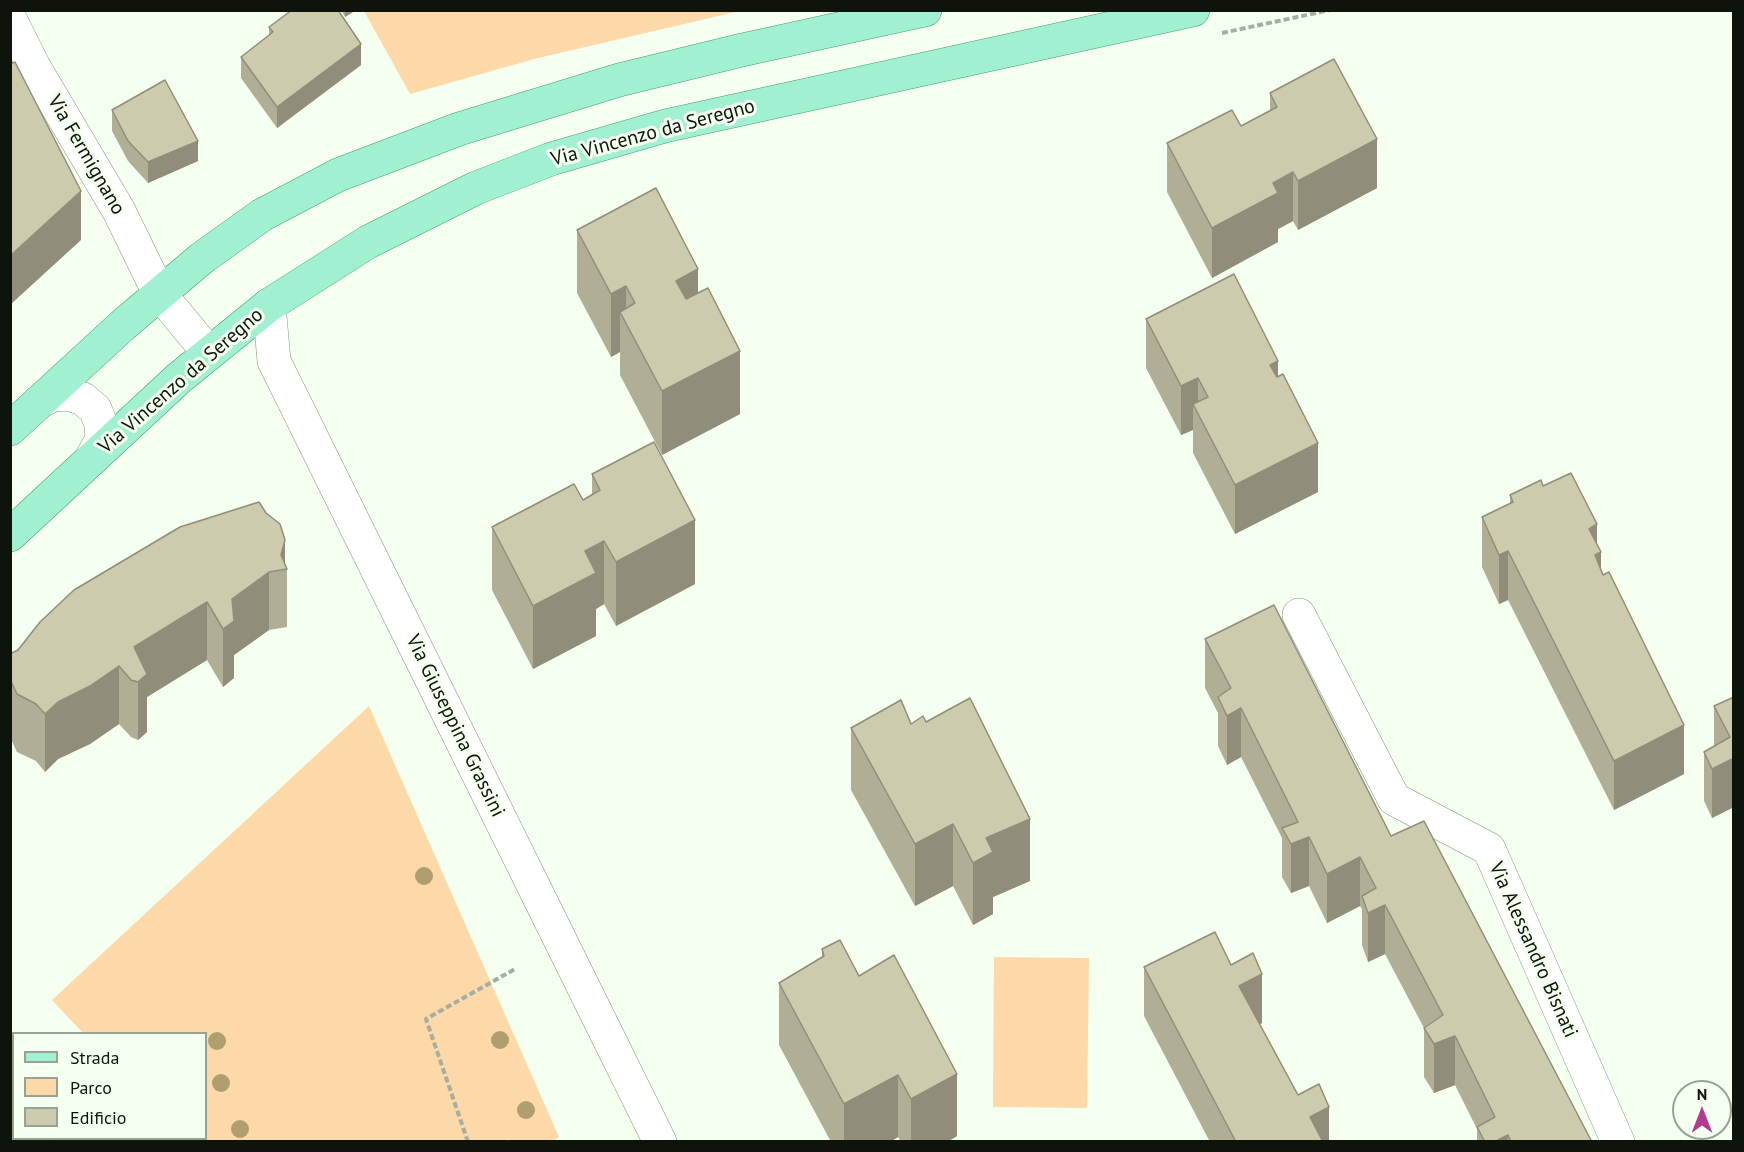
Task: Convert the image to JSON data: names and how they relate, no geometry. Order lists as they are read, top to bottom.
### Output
{
  "streets": {
    "main road": ["Via Vincenzo da Seregno"],
    "street": ["Via Fermignano", "Via Giuseppina Grassini", "Via Alessandro Bisnati"]
  },
  "crossings": [
    ["Via Vincenzo da Seregno", "Via Fermignano"],
    ["Via Vincenzo da Seregno", "Via Giuseppina Grassini"]
  ],
  "legend": ["Strada", "Parco", "Edificio"],
  "north": "top"
}
